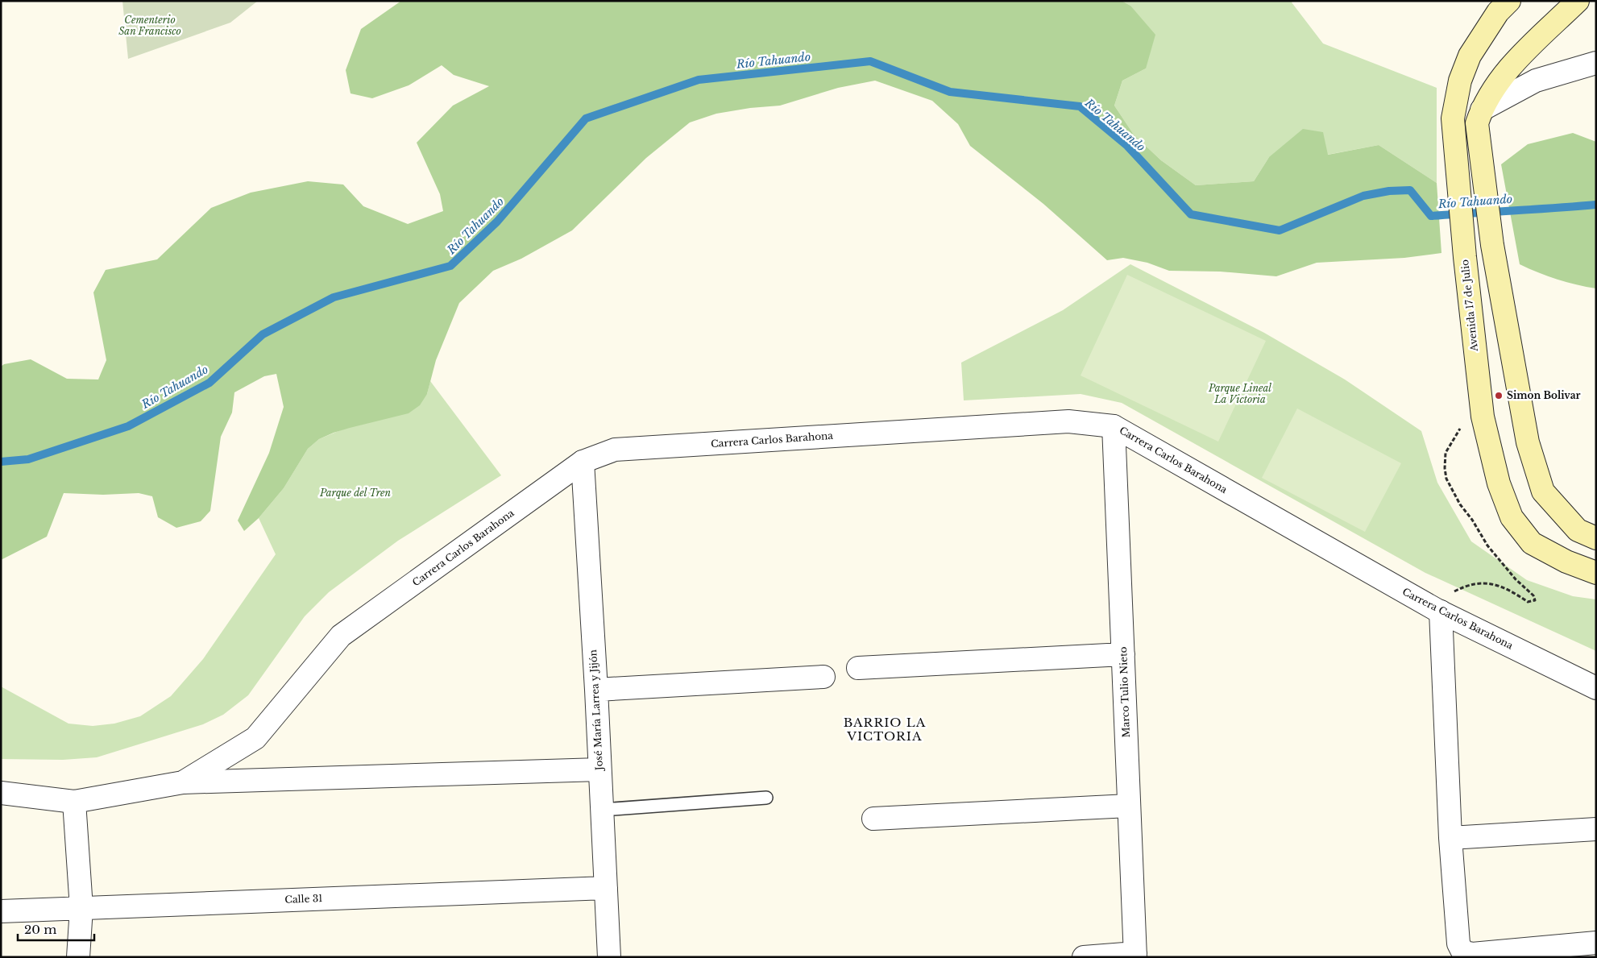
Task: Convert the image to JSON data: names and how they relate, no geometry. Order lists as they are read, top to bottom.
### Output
{
  "streets": {
    "main road": ["Avenida 17 de Julio"],
    "street": [
      "Carrera Carlos Barahona",
      "Marco Tulio Nieto",
      "José María Larrea y Jijón",
      "Calle 31"
    ]
  },
  "crossings": [
    ["Carrera Carlos Barahona", "Marco Tulio Nieto"],
    ["Carrera Carlos Barahona", "José María Larrea y Jijón"],
    ["José María Larrea y Jijón", "Calle 31"]
  ],
  "districts": ["BARRIO LA VICTORIA"],
  "water": ["Río Tahuando"],
  "parks": ["Cementerio San Francisco", "Parque Lineal La Victoria", "Parque del Tren"],
  "places": ["Simon Bolivar"],
  "scale_bar": "20 m"
}
